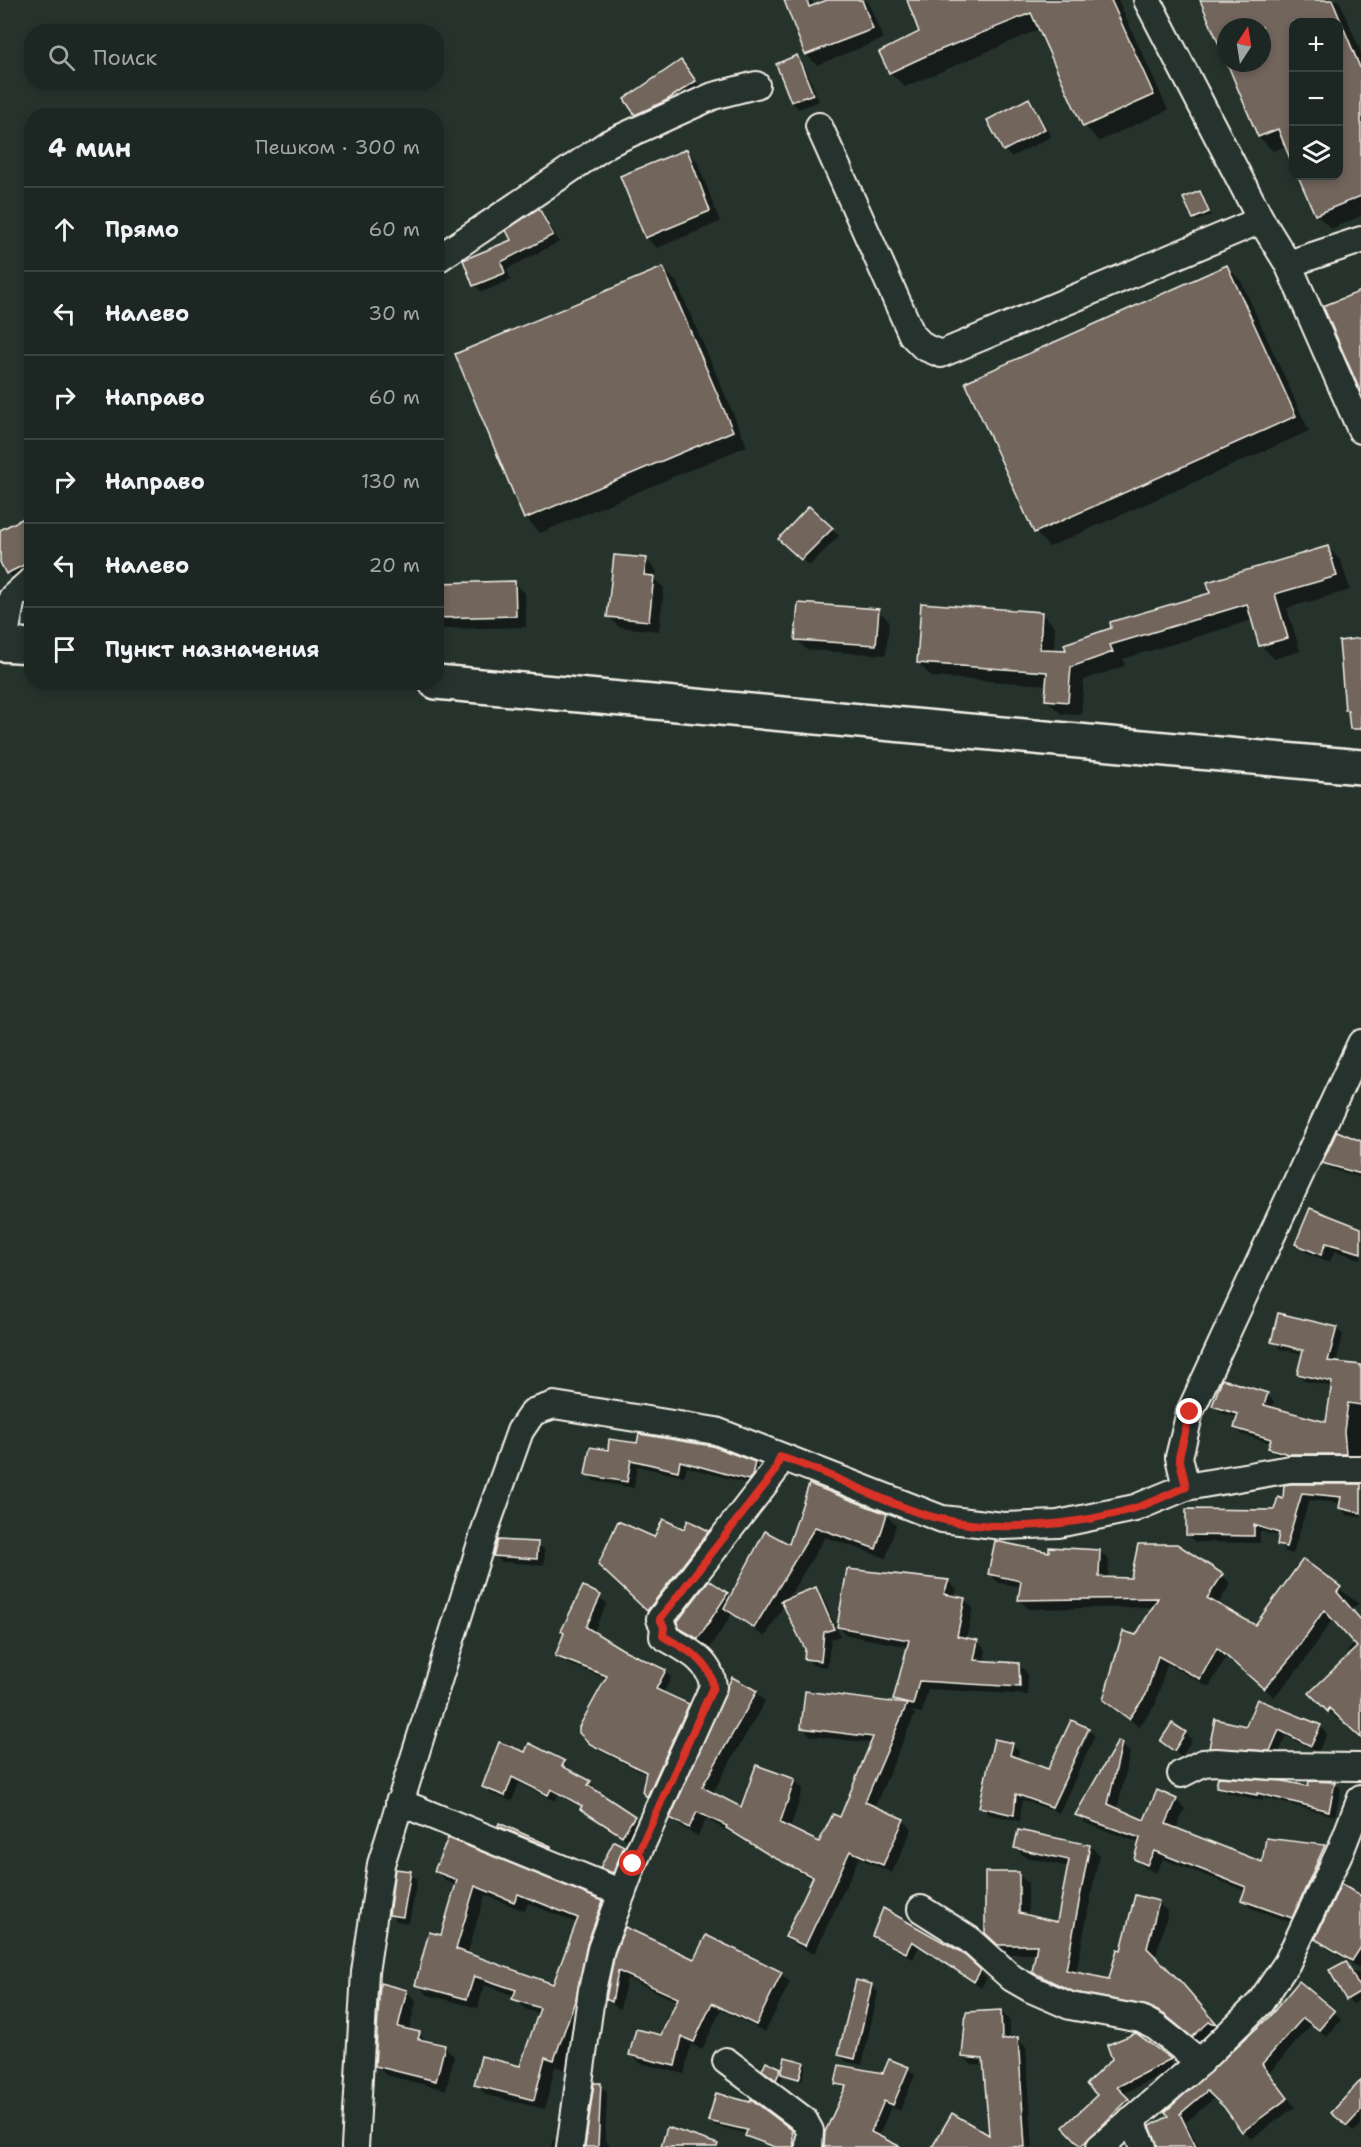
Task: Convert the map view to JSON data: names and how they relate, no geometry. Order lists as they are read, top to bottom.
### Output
{
  "north": "top",
  "page": {
    "map_buttons": ["+", "−"],
    "search": "Поиск",
    "heading": ["4 мин", "Пешком · 300 m"],
    "list": [
      ["Прямо", "60 m"],
      ["Налево", "30 m"],
      ["Направо", "60 m"],
      ["Направо", "130 m"],
      ["Налево", "20 m"],
      "Пункт назначения"
    ]
  }
}
